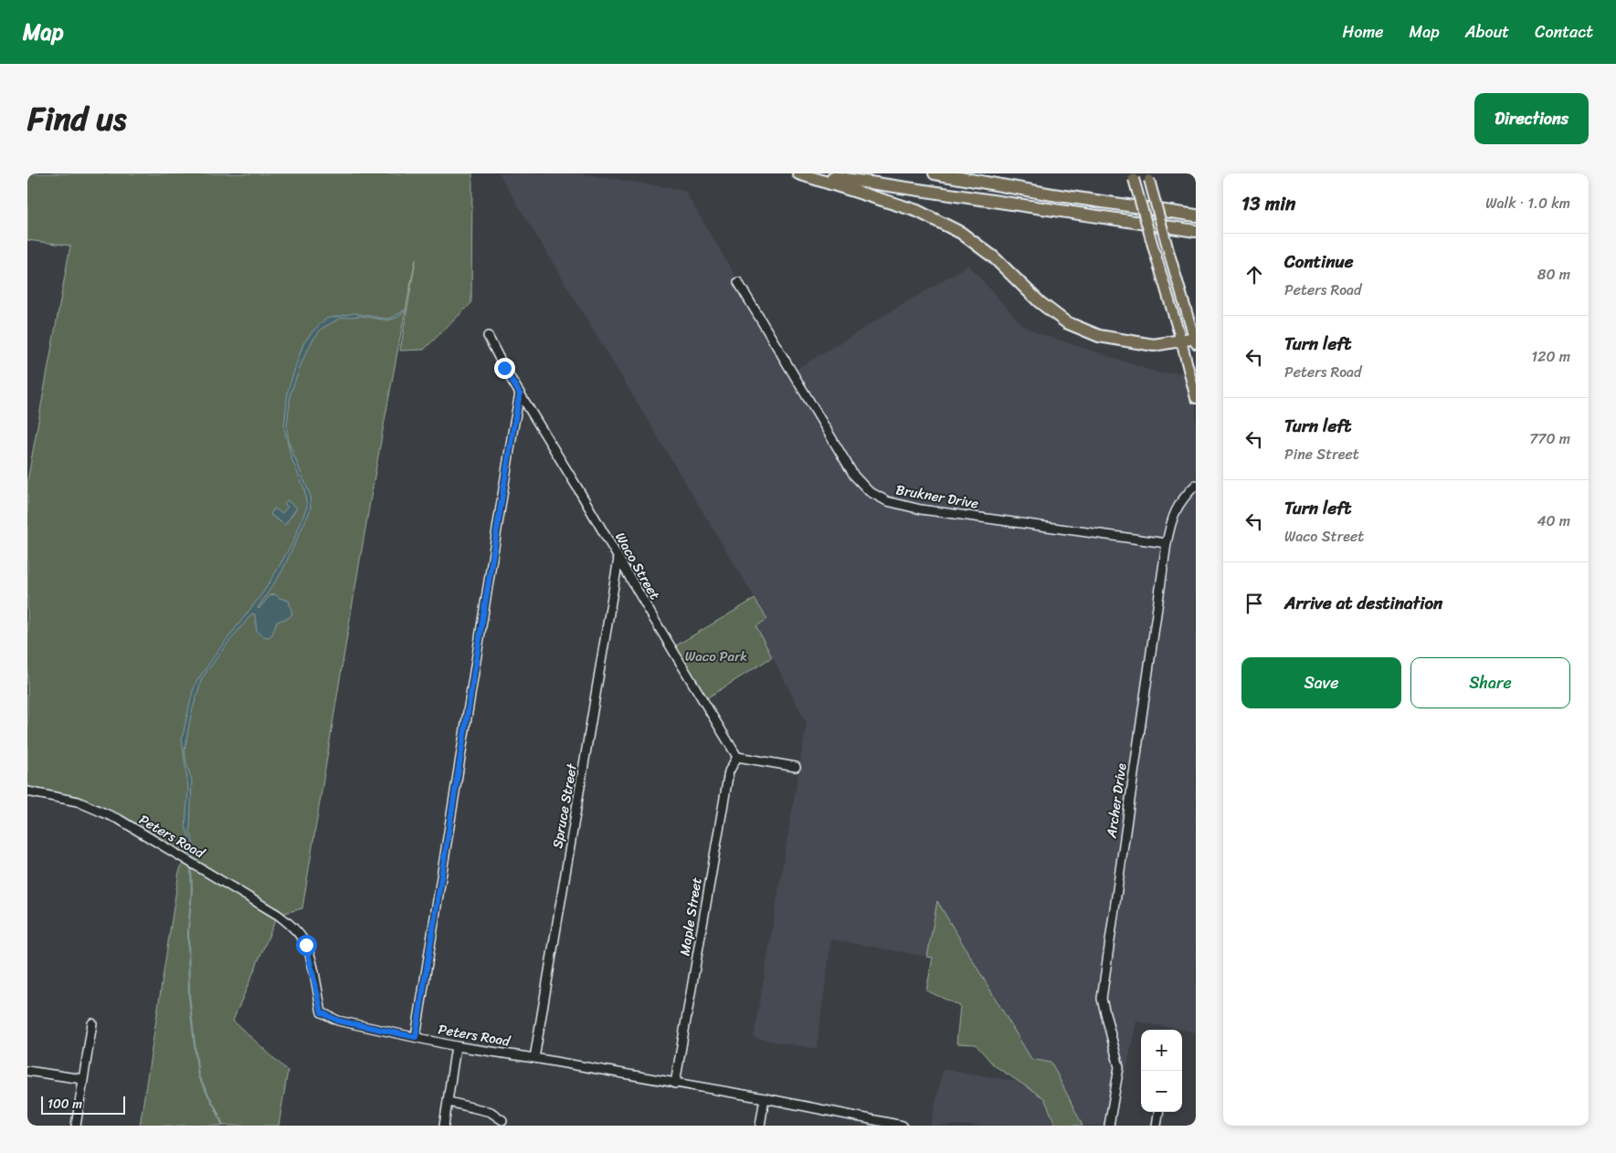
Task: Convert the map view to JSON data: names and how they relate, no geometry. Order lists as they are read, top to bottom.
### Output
{
  "streets": {
    "street": [
      "Brukner Drive",
      "Waco Street",
      "Archer Drive",
      "Spruce Street",
      "Peters Road",
      "Maple Street"
    ]
  },
  "crossings": [
    ["Brukner Drive", "Archer Drive"],
    ["Waco Street", "Spruce Street"],
    ["Waco Street", "Maple Street"],
    ["Spruce Street", "Peters Road"],
    ["Peters Road", "Maple Street"]
  ],
  "parks": ["Waco Park"],
  "scale_bar": "100 m",
  "page": {
    "header": "Map",
    "nav": [
      "Home",
      "Map",
      "About",
      "Contact"
    ],
    "title": "Find us",
    "buttons": [
      "Directions",
      ["Save", "Share"]
    ],
    "heading": ["13 min", "Walk · 1.0 km"],
    "list": [
      ["Continue", "Peters Road", "80 m"],
      ["Turn left", "Peters Road", "120 m"],
      ["Turn left", "Pine Street", "770 m"],
      ["Turn left", "Waco Street", "40 m"],
      "Arrive at destination"
    ],
    "map_buttons": ["+", "−"],
    "scale": "100 m"
  }
}
